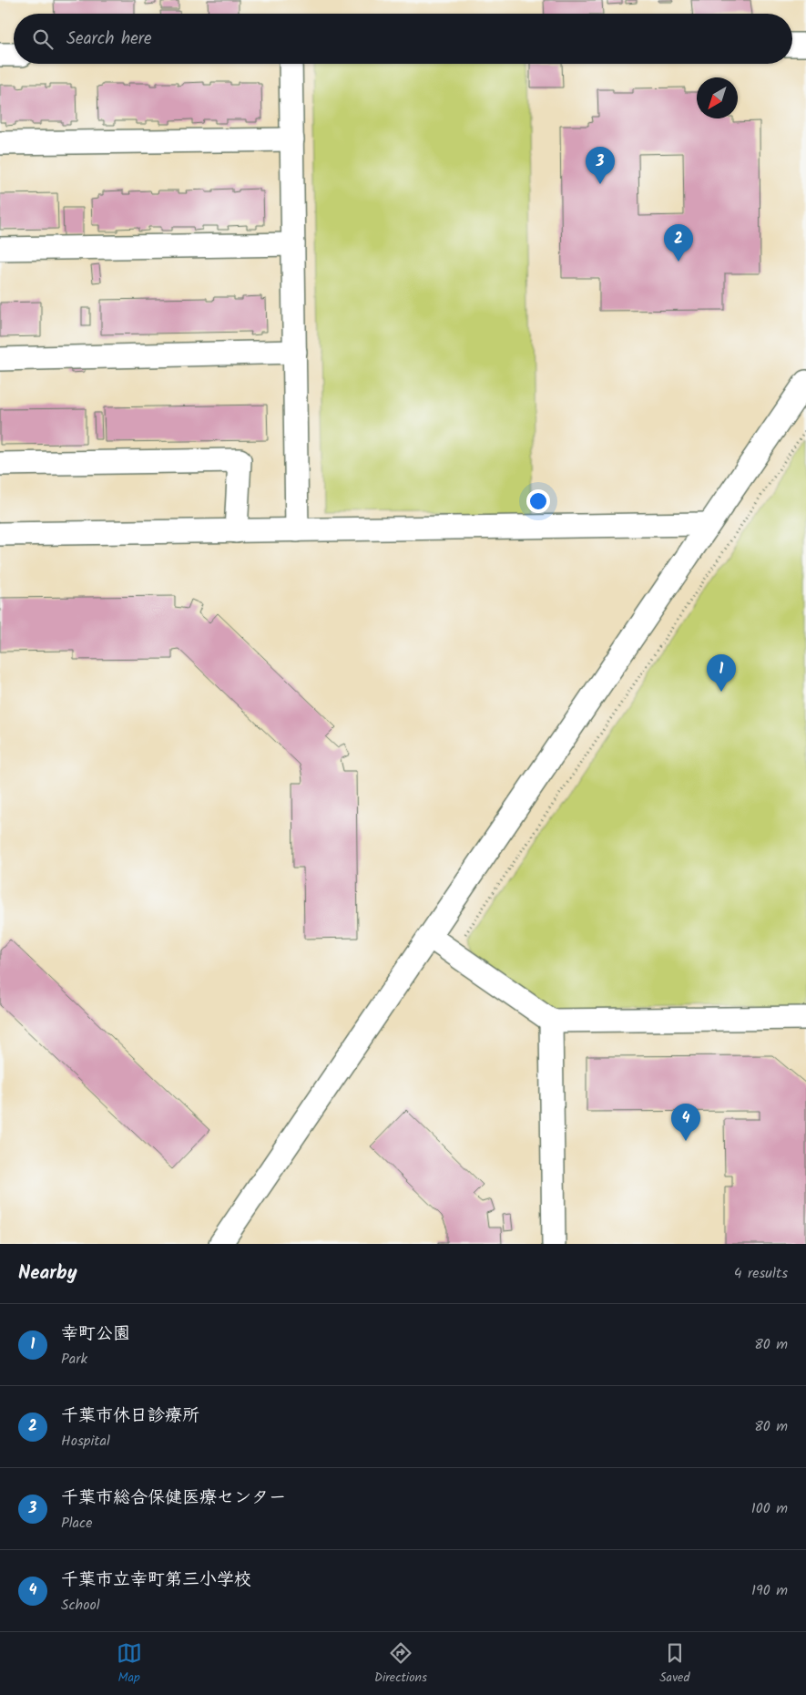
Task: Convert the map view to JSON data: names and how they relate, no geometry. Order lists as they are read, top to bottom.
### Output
{
  "north": "bottom left",
  "page": {
    "search": "Search here",
    "pins": [
      "3",
      "2",
      "1",
      "4"
    ],
    "heading": ["Nearby", "4 results"],
    "list": [
      {
        "mark": "1",
        "name": "幸町公園",
        "note": "Park",
        "value": "80 m"
      },
      {
        "mark": "2",
        "name": "千葉市休日診療所",
        "note": "Hospital",
        "value": "80 m"
      },
      {
        "mark": "3",
        "name": "千葉市総合保健医療センター",
        "note": "Place",
        "value": "100 m"
      },
      {
        "mark": "4",
        "name": "千葉市立幸町第三小学校",
        "note": "School",
        "value": "190 m"
      }
    ],
    "nav": ["Map", "Directions", "Saved"]
  }
}
